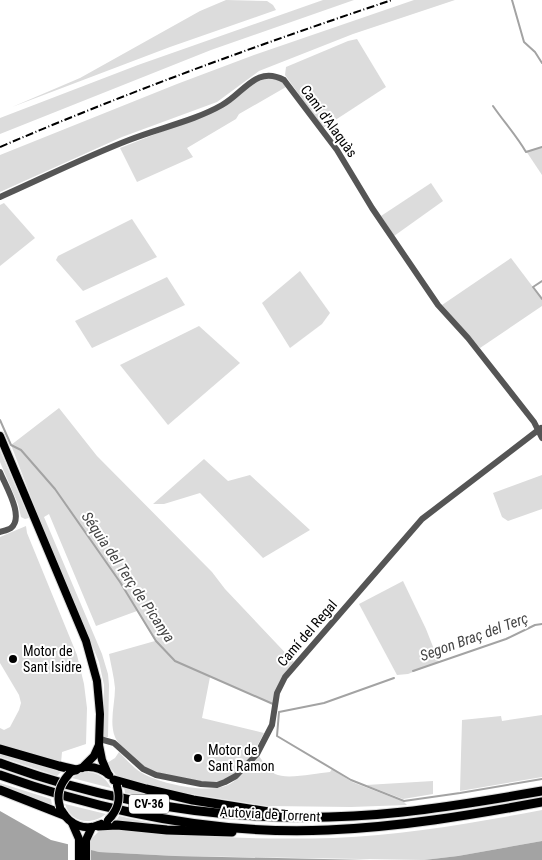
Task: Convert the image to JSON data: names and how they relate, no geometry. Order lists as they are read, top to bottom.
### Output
{
  "streets": {
    "highway": ["CV-36", "Autovia de Torrent"],
    "street": ["Camí d'Alaquàs", "Camí del Regal"]
  },
  "crossings": [
    ["Camí d'Alaquàs", "Camí del Regal"]
  ],
  "water": ["Séquia del Terç de Picanya", "Segon Braç del Terç"],
  "places": ["Motor de Sant Isidre", "Motor de Sant Ramon"]
}
